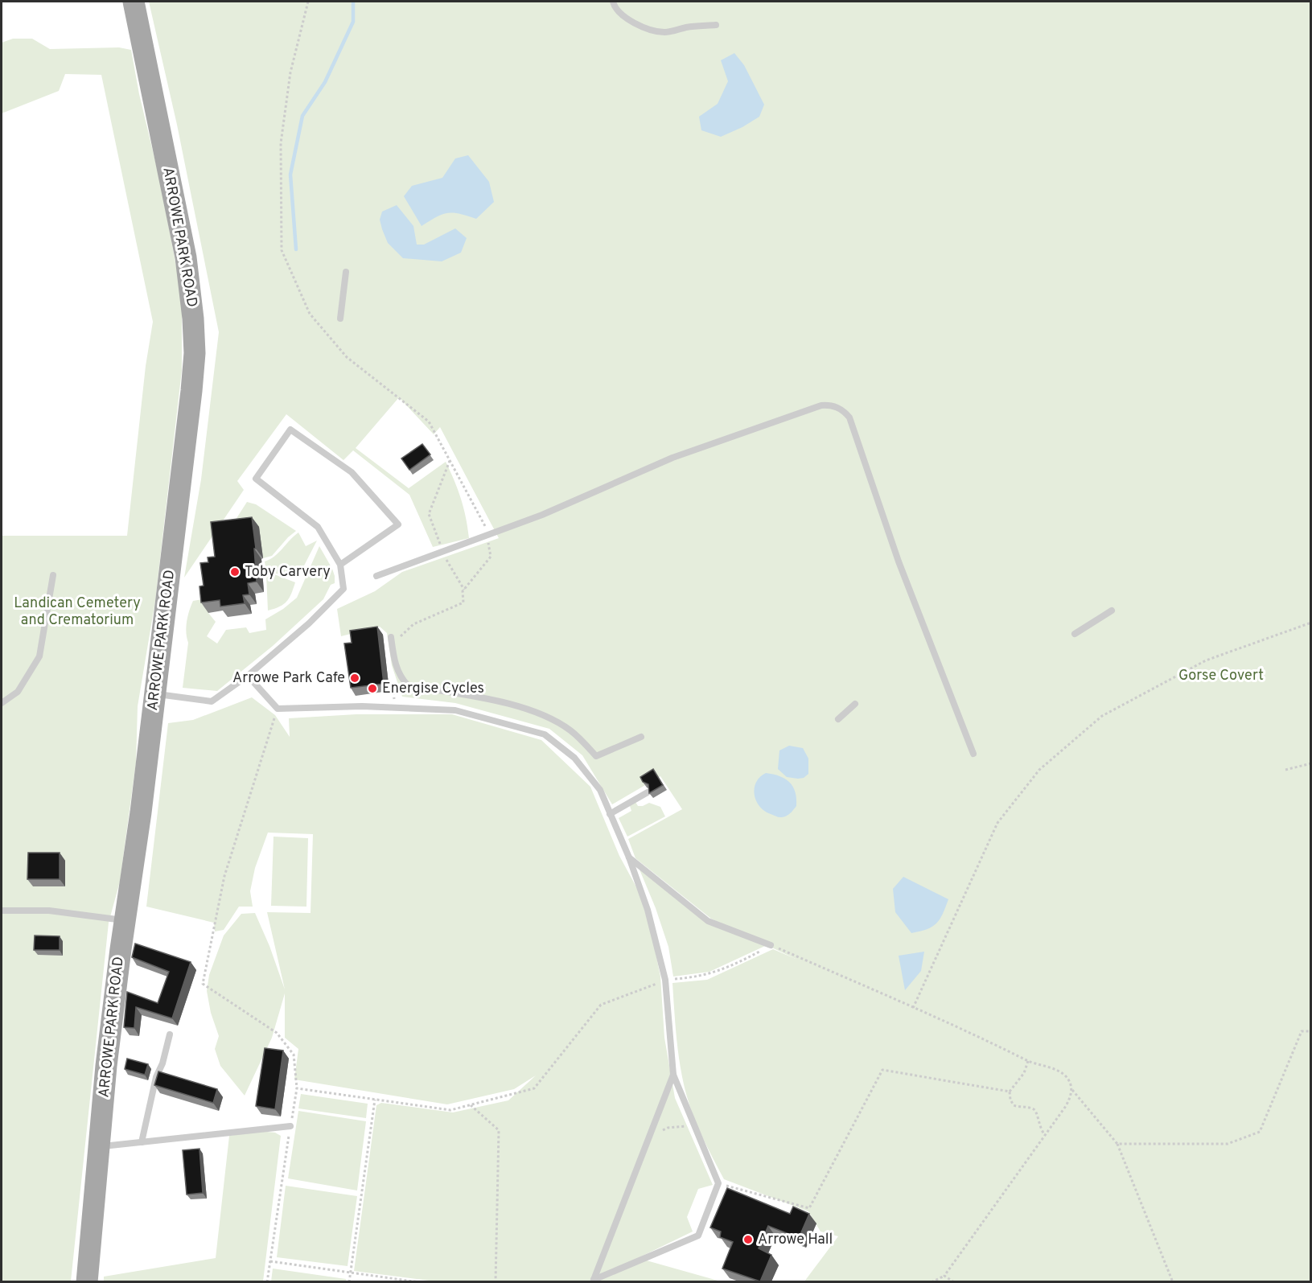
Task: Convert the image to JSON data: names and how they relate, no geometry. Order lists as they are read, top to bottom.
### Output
{
  "streets": {
    "main road": ["ARROWE PARK ROAD"]
  },
  "parks": ["Landican Cemetery and Crematorium", "Gorse Covert"],
  "places": [
    "Toby Carvery",
    "Arrowe Park Cafe",
    "Energise Cycles",
    "Arrowe Hall"
  ]
}
